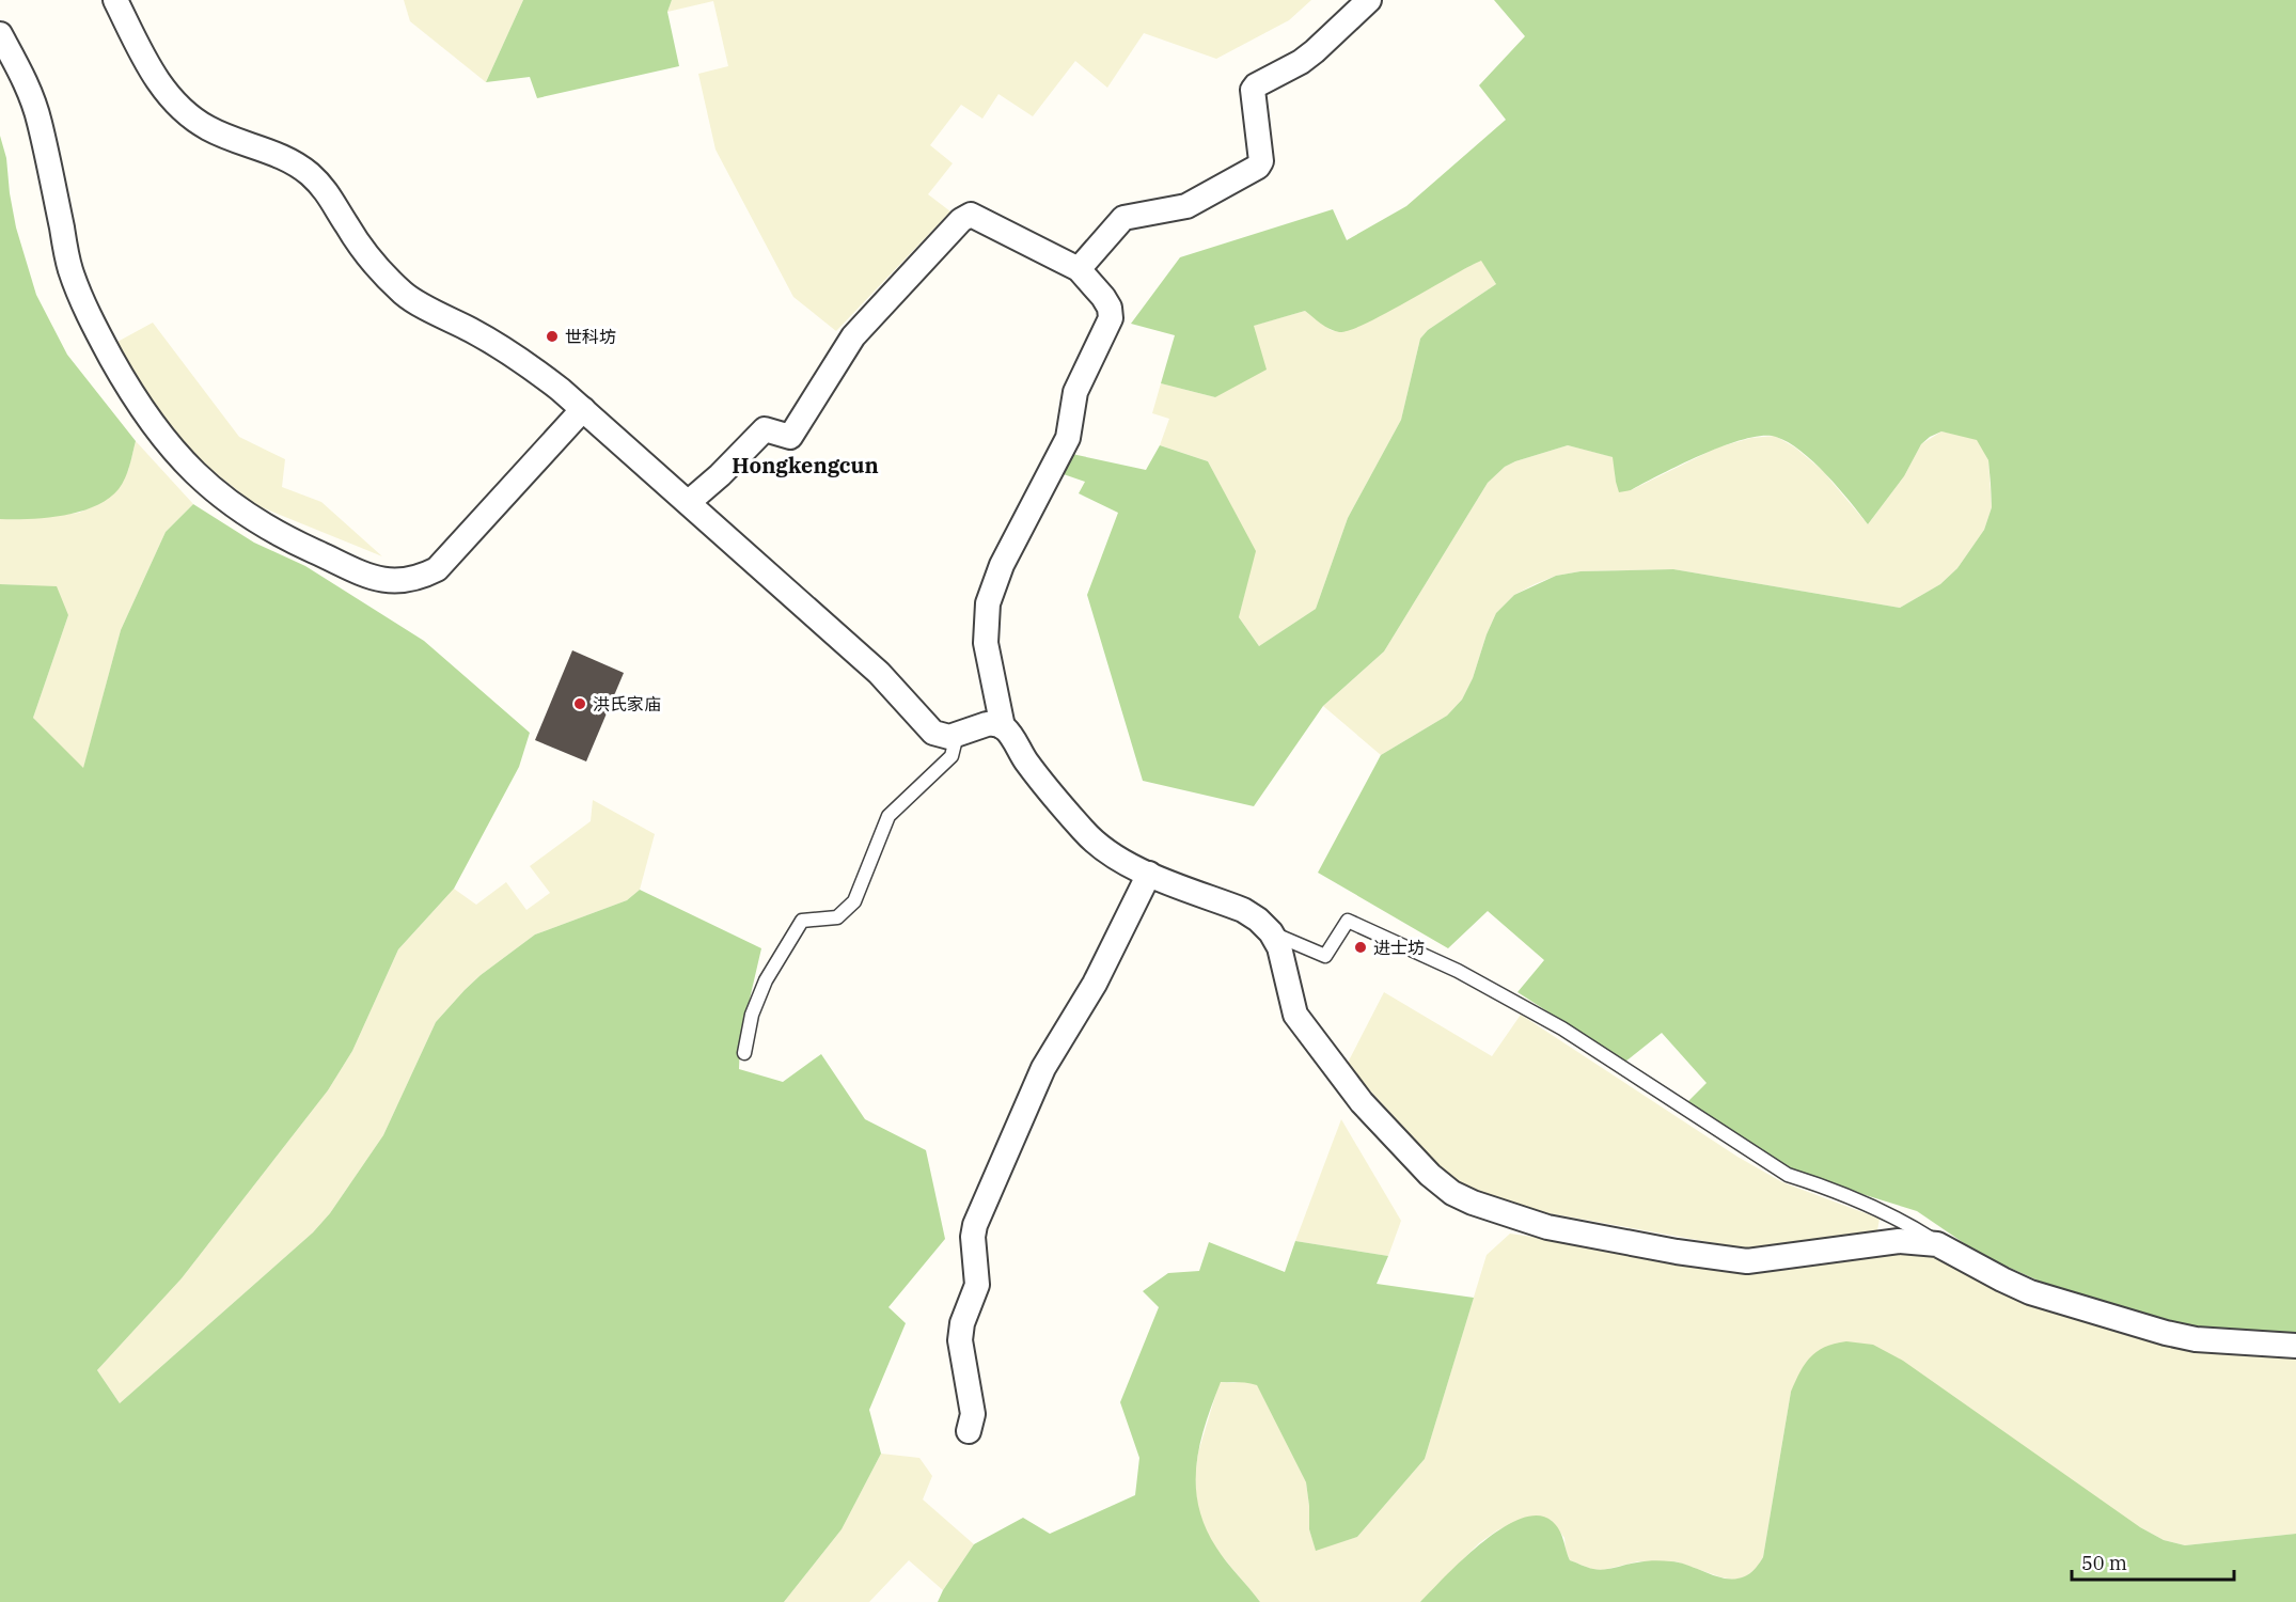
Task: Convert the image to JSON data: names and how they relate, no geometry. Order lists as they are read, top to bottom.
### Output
{
  "districts": ["Hongkengcun"],
  "places": ["世科坊", "洪氏家庙", "进士坊"],
  "scale_bar": "50 m"
}
